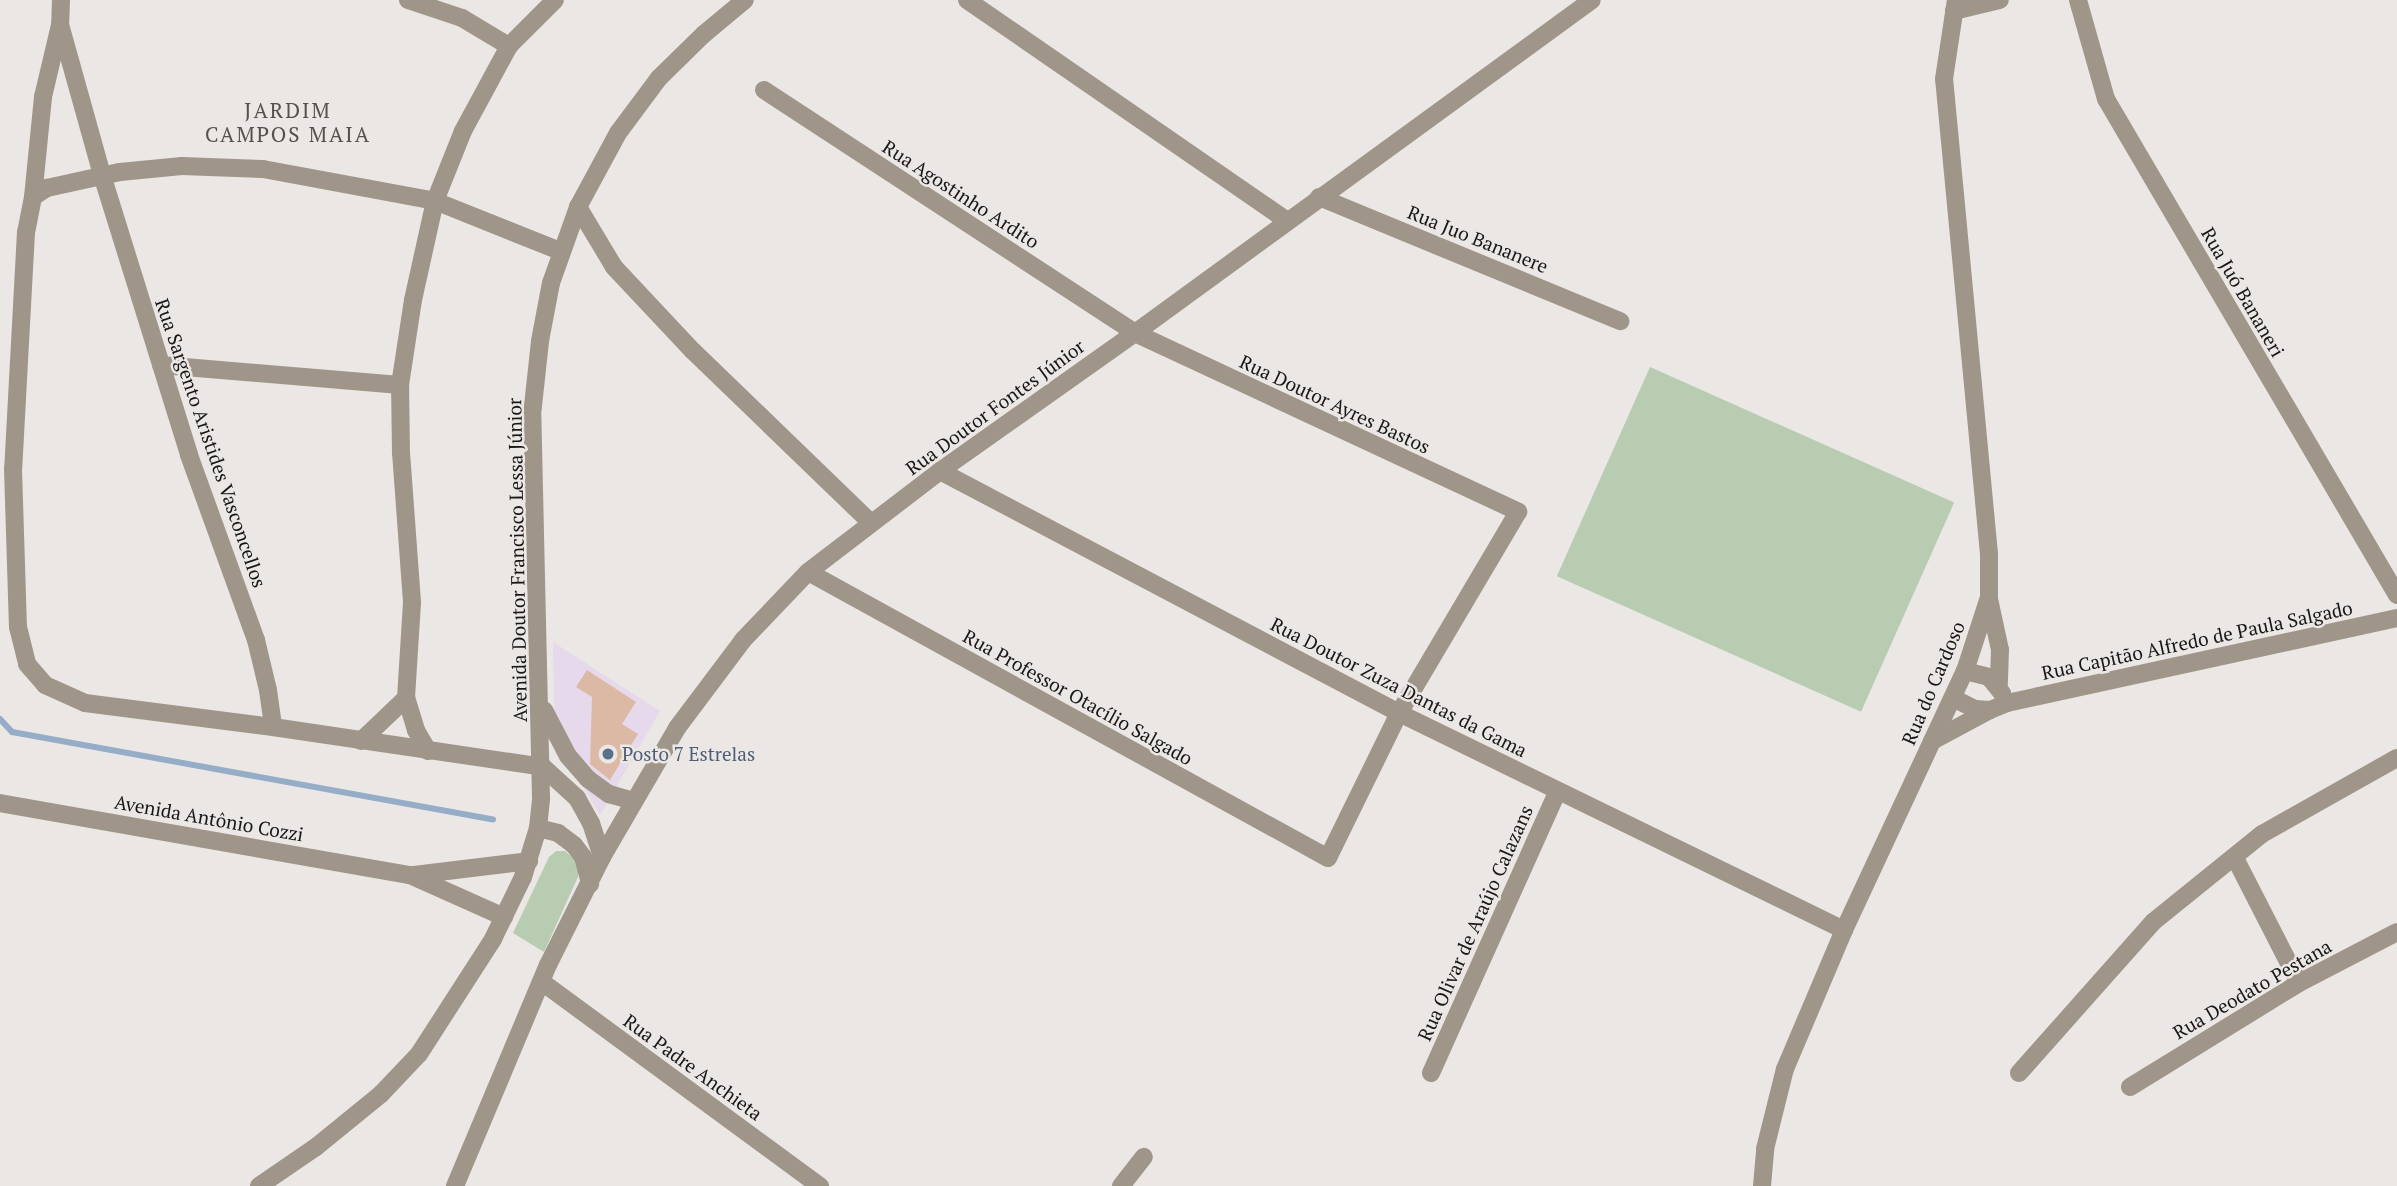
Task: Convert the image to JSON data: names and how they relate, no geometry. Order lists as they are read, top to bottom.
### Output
{
  "streets": {
    "street": [
      "Rua Agostinho Ardito",
      "Rua Juo Bananere",
      "Rua Juó Bananeri",
      "Rua Doutor Ayres Bastos",
      "Rua Doutor Fontes Júnior",
      "Rua Sargento Aristides Vasconcellos",
      "Avenida Doutor Francisco Lessa Júnior",
      "Rua Capitão Alfredo de Paula Salgado",
      "Rua do Cardoso",
      "Rua Doutor Zuza Dantas da Gama",
      "Rua Professor Otacílio Salgado",
      "Avenida Antônio Cozzi",
      "Rua Olivar de Araújo Calazans",
      "Rua Deodato Pestana",
      "Rua Padre Anchieta"
    ]
  },
  "crossings": [
    ["Rua Agostinho Ardito", "Rua Doutor Ayres Bastos"],
    ["Rua Agostinho Ardito", "Rua Doutor Fontes Júnior"],
    ["Rua Juo Bananere", "Rua Doutor Fontes Júnior"],
    ["Rua Doutor Ayres Bastos", "Rua Doutor Fontes Júnior"],
    ["Rua Doutor Ayres Bastos", "Rua Doutor Zuza Dantas da Gama"],
    ["Rua Doutor Ayres Bastos", "Rua Professor Otacílio Salgado"],
    ["Rua Doutor Fontes Júnior", "Rua Doutor Zuza Dantas da Gama"],
    ["Rua Doutor Fontes Júnior", "Rua Professor Otacílio Salgado"],
    ["Rua Doutor Fontes Júnior", "Rua Padre Anchieta"],
    ["Rua Sargento Aristides Vasconcellos", "Avenida Doutor Francisco Lessa Júnior"],
    ["Avenida Doutor Francisco Lessa Júnior", "Avenida Antônio Cozzi"],
    ["Rua Capitão Alfredo de Paula Salgado", "Rua do Cardoso"],
    ["Rua do Cardoso", "Rua Doutor Zuza Dantas da Gama"],
    ["Rua Doutor Zuza Dantas da Gama", "Rua Professor Otacílio Salgado"],
    ["Rua Doutor Zuza Dantas da Gama", "Rua Olivar de Araújo Calazans"]
  ],
  "districts": ["JARDIM CAMPOS MAIA"],
  "places": ["Posto 7 Estrelas"]
}
